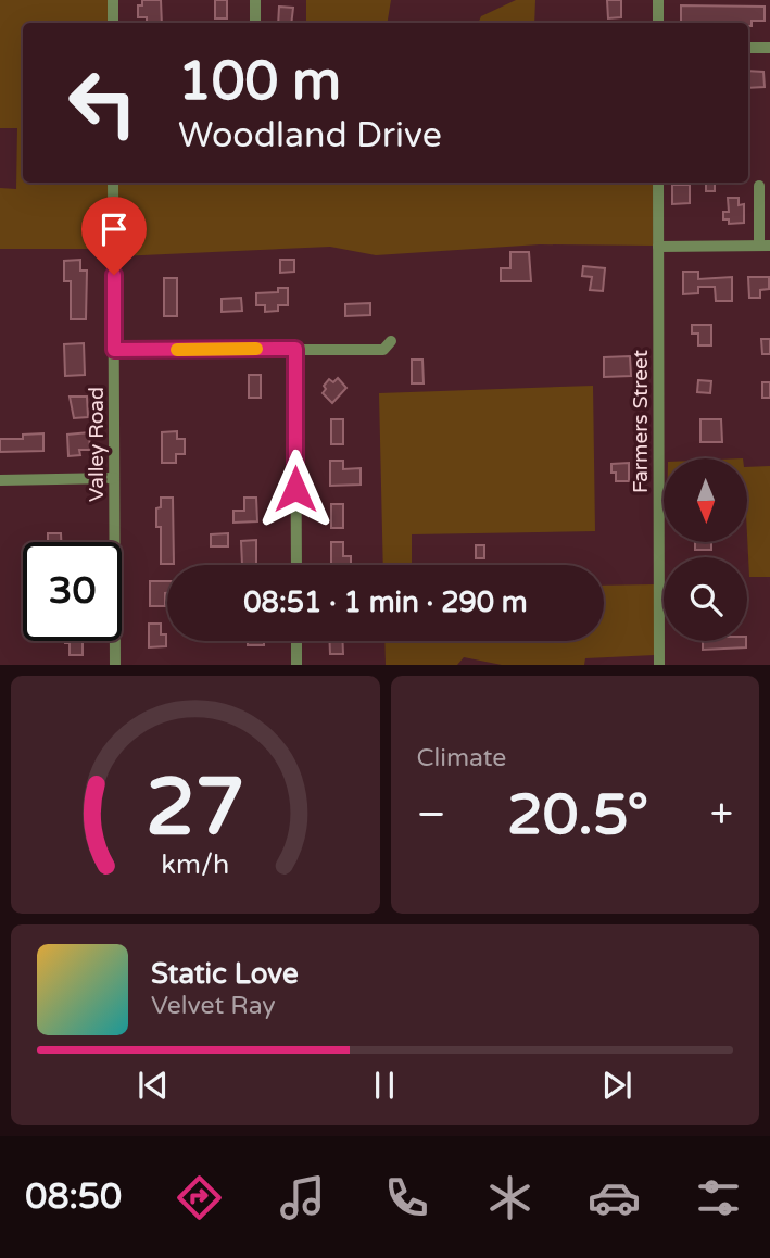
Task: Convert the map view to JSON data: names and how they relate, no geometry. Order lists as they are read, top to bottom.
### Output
{
  "streets": {
    "street": ["Farmers Street", "Valley Road"]
  },
  "north": "bottom",
  "page": {
    "turn": ["100 m", "Woodland Drive"],
    "limit": "30",
    "trip": "08:51 · 1 min · 290 m",
    "tile": "Climate",
    "heat": ["−", "20.5°", "+"],
    "song": ["Static Love", "Velvet Ray"],
    "tabs": "08:50",
    "gauge": ["27", "km/h"]
  }
}
